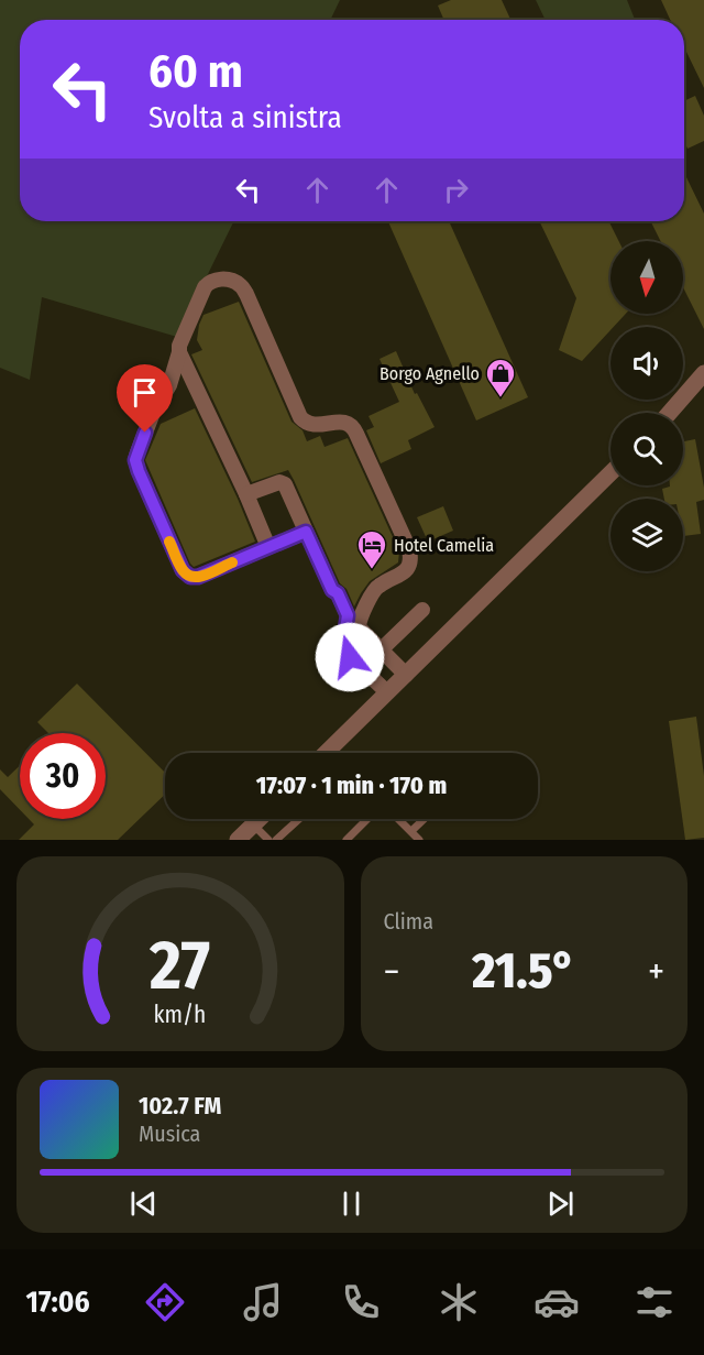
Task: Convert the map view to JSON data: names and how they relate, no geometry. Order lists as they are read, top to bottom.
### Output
{
  "places": {
    "shop": ["Borgo Agnello"],
    "hotel": ["Hotel Camelia"]
  },
  "north": "bottom",
  "page": {
    "turn": ["60 m", "Svolta a sinistra"],
    "limit": "30",
    "trip": "17:07 · 1 min · 170 m",
    "tile": "Clima",
    "heat": ["−", "21.5°", "+"],
    "song": ["102.7 FM", "Musica"],
    "tabs": "17:06",
    "gauge": ["27", "km/h"]
  }
}
